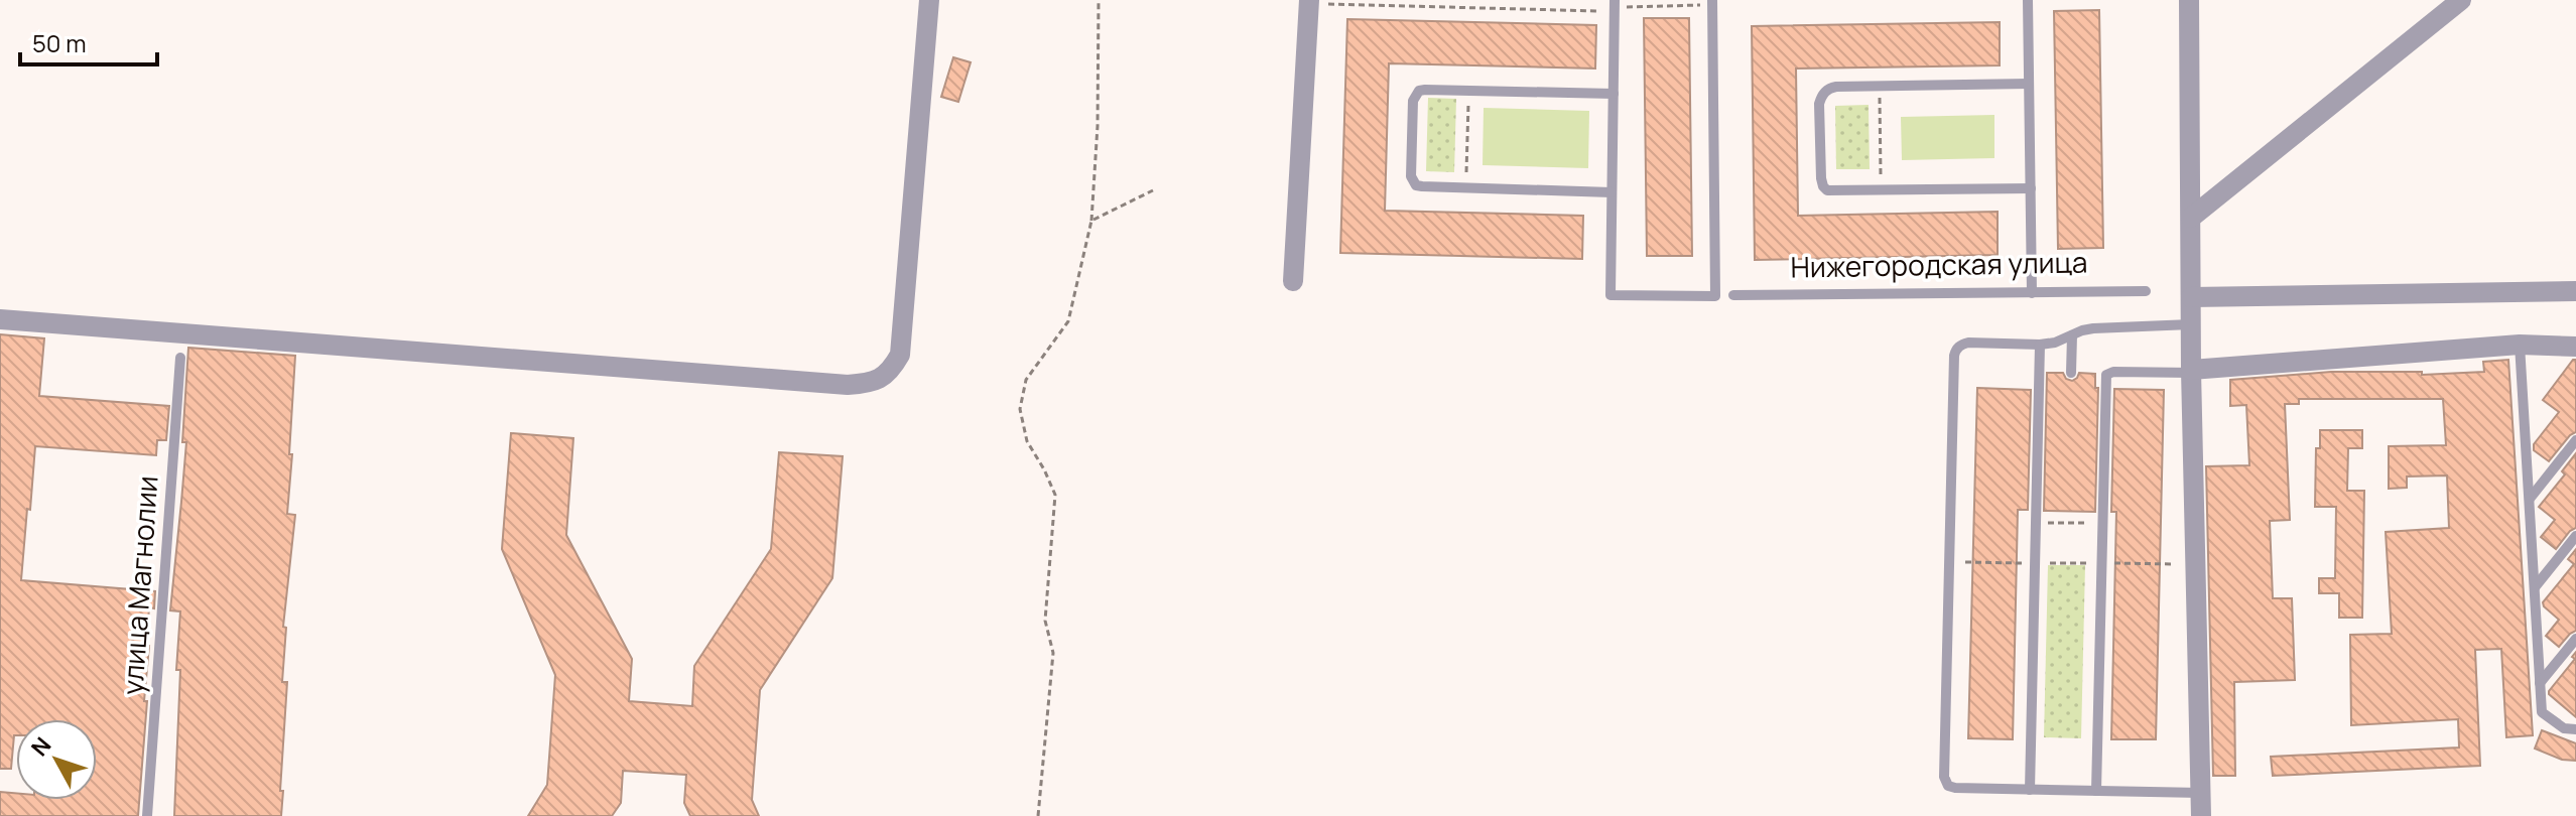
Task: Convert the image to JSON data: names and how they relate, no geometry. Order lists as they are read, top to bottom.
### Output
{
  "streets": {
    "lane": ["Нижегородская улица", "улица Магнолии"]
  },
  "scale_bar": "50 m",
  "north": "top left"
}
